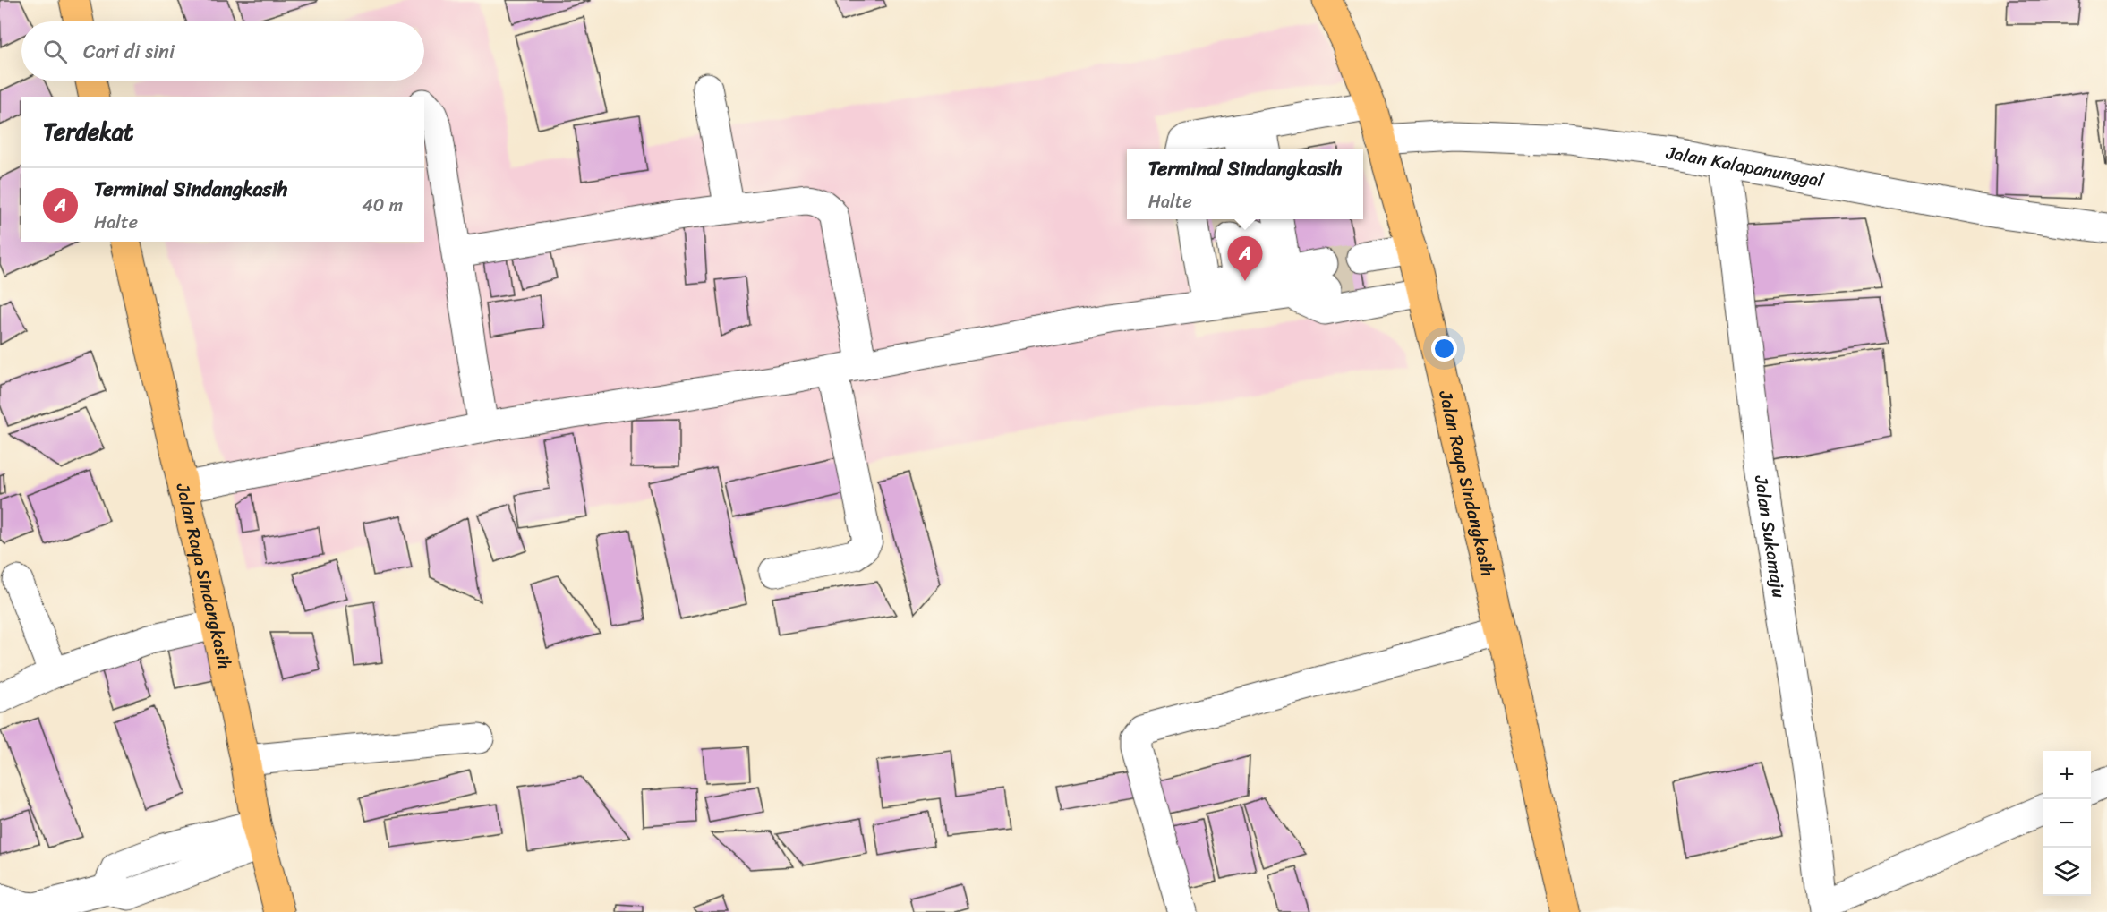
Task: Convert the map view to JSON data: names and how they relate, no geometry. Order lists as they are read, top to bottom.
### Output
{
  "streets": {
    "main road": ["Jalan Raya Sindangkasih"],
    "street": ["Jalan Kalapanunggal", "Jalan Sukamaju"]
  },
  "crossings": [
    ["Jalan Kalapanunggal", "Jalan Raya Sindangkasih"],
    ["Jalan Kalapanunggal", "Jalan Sukamaju"]
  ],
  "page": {
    "search": "Cari di sini",
    "heading": "Terdekat",
    "popup": ["Terminal Sindangkasih", "Halte"],
    "list": [
      {
        "mark": "A",
        "name": "Terminal Sindangkasih",
        "note": "Halte",
        "value": "40 m"
      }
    ],
    "pins": "A",
    "map_buttons": ["+", "−"]
  }
}
